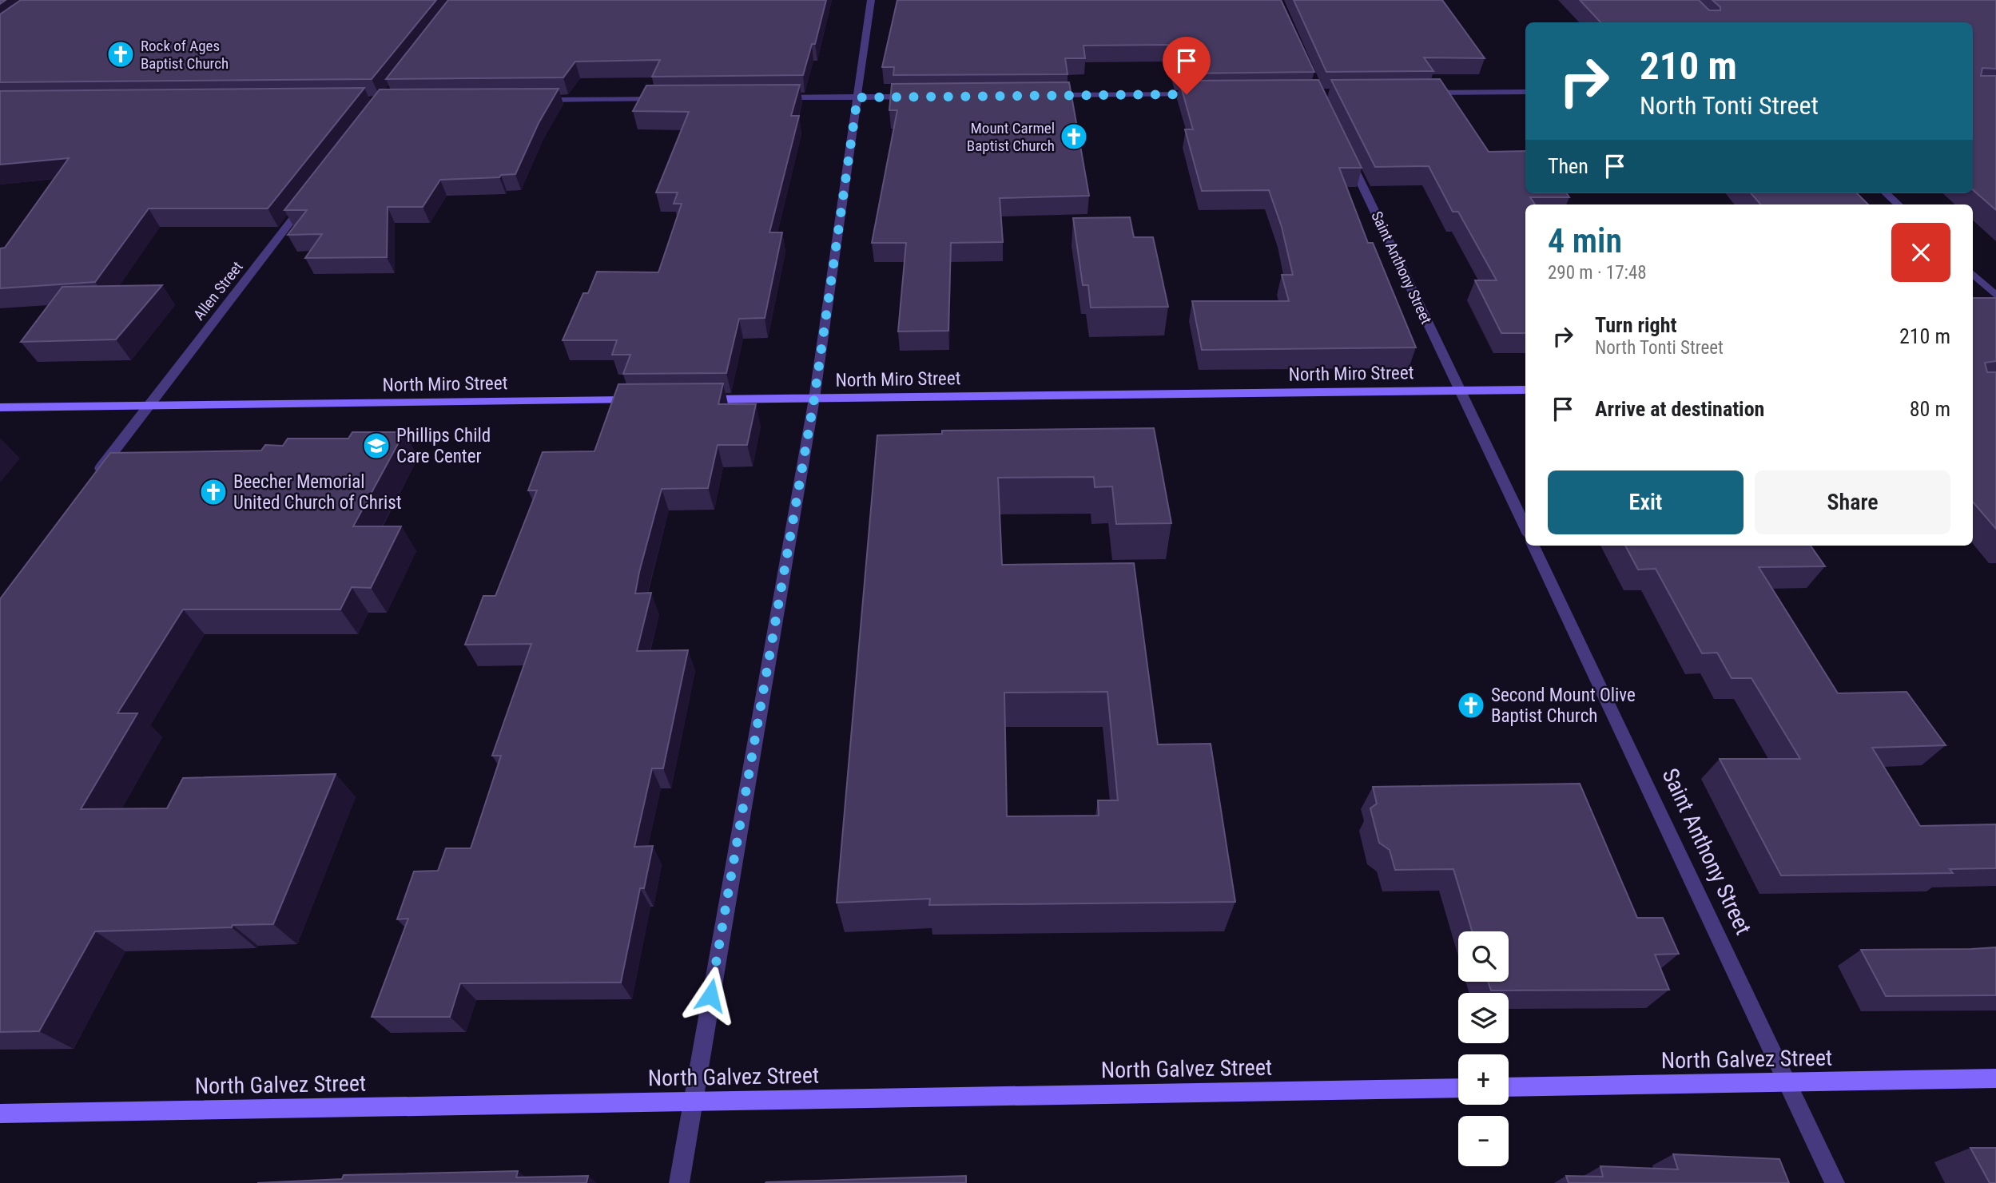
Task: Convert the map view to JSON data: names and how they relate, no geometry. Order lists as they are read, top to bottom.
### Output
{
  "streets": {
    "street": [
      "Saint Anthony Street",
      "Allen Street",
      "North Miro Street",
      "North Galvez Street"
    ]
  },
  "crossings": [
    ["Saint Anthony Street", "North Miro Street"],
    ["Saint Anthony Street", "North Galvez Street"],
    ["Allen Street", "North Miro Street"]
  ],
  "places": {
    "church": [
      "Rock of Ages Baptist Church",
      "Mount Carmel Baptist Church",
      "Beecher Memorial United Church of Christ",
      "Second Mount Olive Baptist Church"
    ],
    "school or university": ["Phillips Child Care Center"]
  },
  "page": {
    "turn": ["210 m", "North Tonti Street"],
    "then": "Then",
    "heading": ["4 min", "290 m · 17:48"],
    "list": [
      {
        "name": "Turn right",
        "note": "North Tonti Street",
        "value": "210 m"
      },
      {
        "name": "Arrive at destination",
        "value": "80 m"
      }
    ],
    "buttons": ["Exit", "Share"],
    "map_buttons": ["+", "−"]
  }
}
